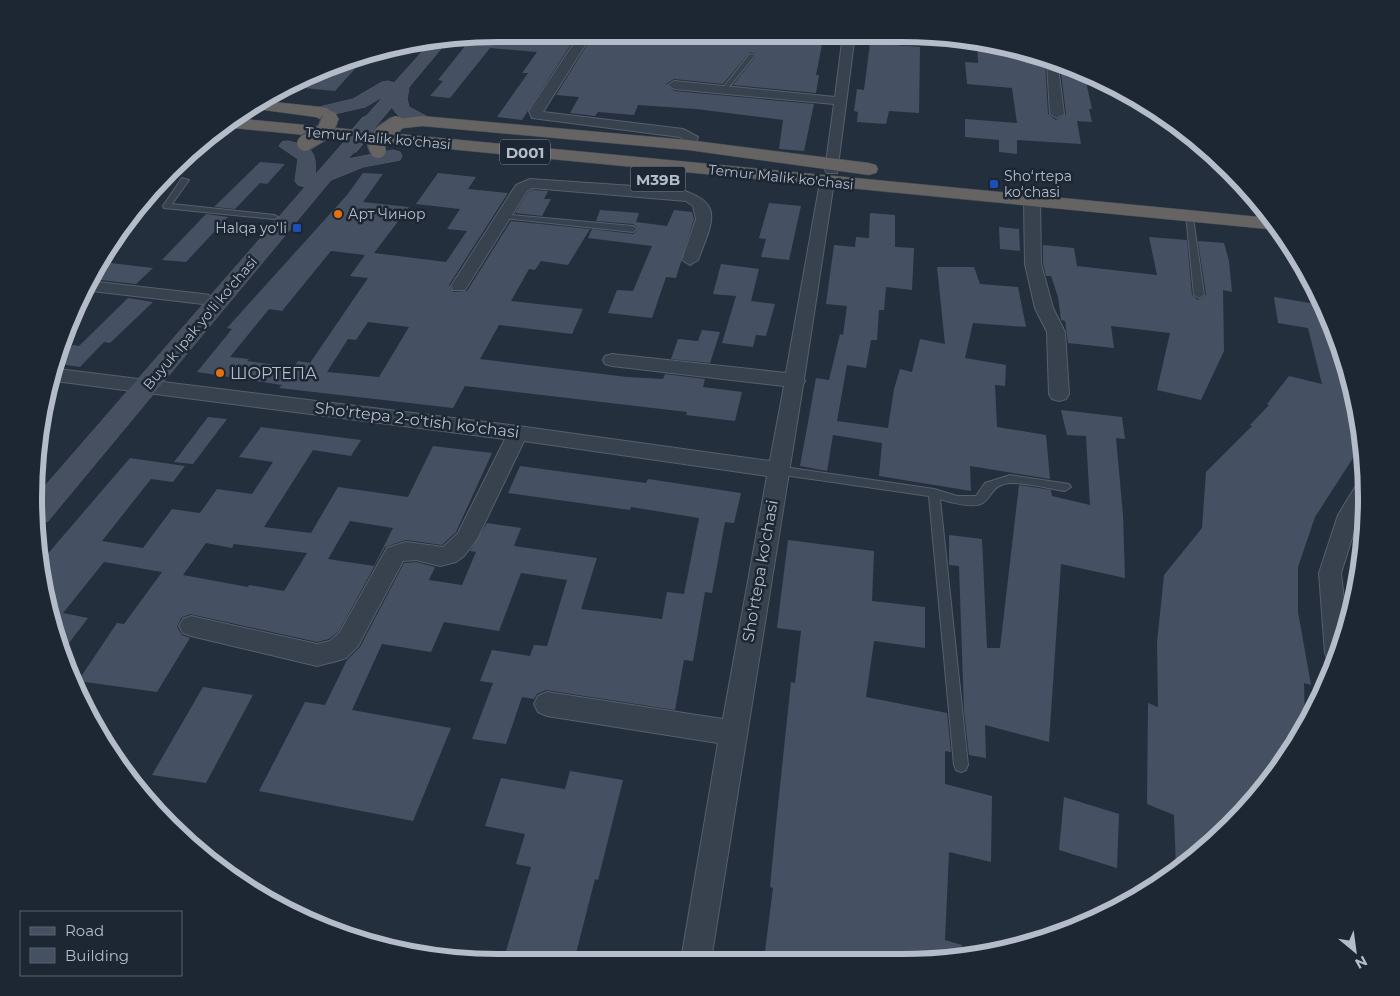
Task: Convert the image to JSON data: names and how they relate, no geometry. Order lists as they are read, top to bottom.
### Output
{
  "streets": {
    "highway": ["Temur Malik ko'chasi", "D001", "M39B"],
    "main road": ["Buyuk Ipak yo'li ko'chasi"],
    "street": ["Sho'rtepa 2-o'tish ko'chasi", "Sho'rtepa ko'chasi"]
  },
  "crossings": [
    ["Temur Malik ko'chasi", "M39B"],
    ["Temur Malik ko'chasi", "Sho'rtepa ko'chasi"],
    ["M39B", "Buyuk Ipak yo'li ko'chasi"],
    ["M39B", "Sho'rtepa ko'chasi"],
    ["Buyuk Ipak yo'li ko'chasi", "Sho'rtepa 2-o'tish ko'chasi"],
    ["Sho'rtepa 2-o'tish ko'chasi", "Sho'rtepa ko'chasi"]
  ],
  "places": {
    "transit": ["Shoʻrtepa koʻchasi", "Halqa yoʻli"],
    "other": ["Арт Чинор", "ШОРТЕПА"]
  },
  "legend": ["Road", "Building"],
  "north": "bottom right"
}
